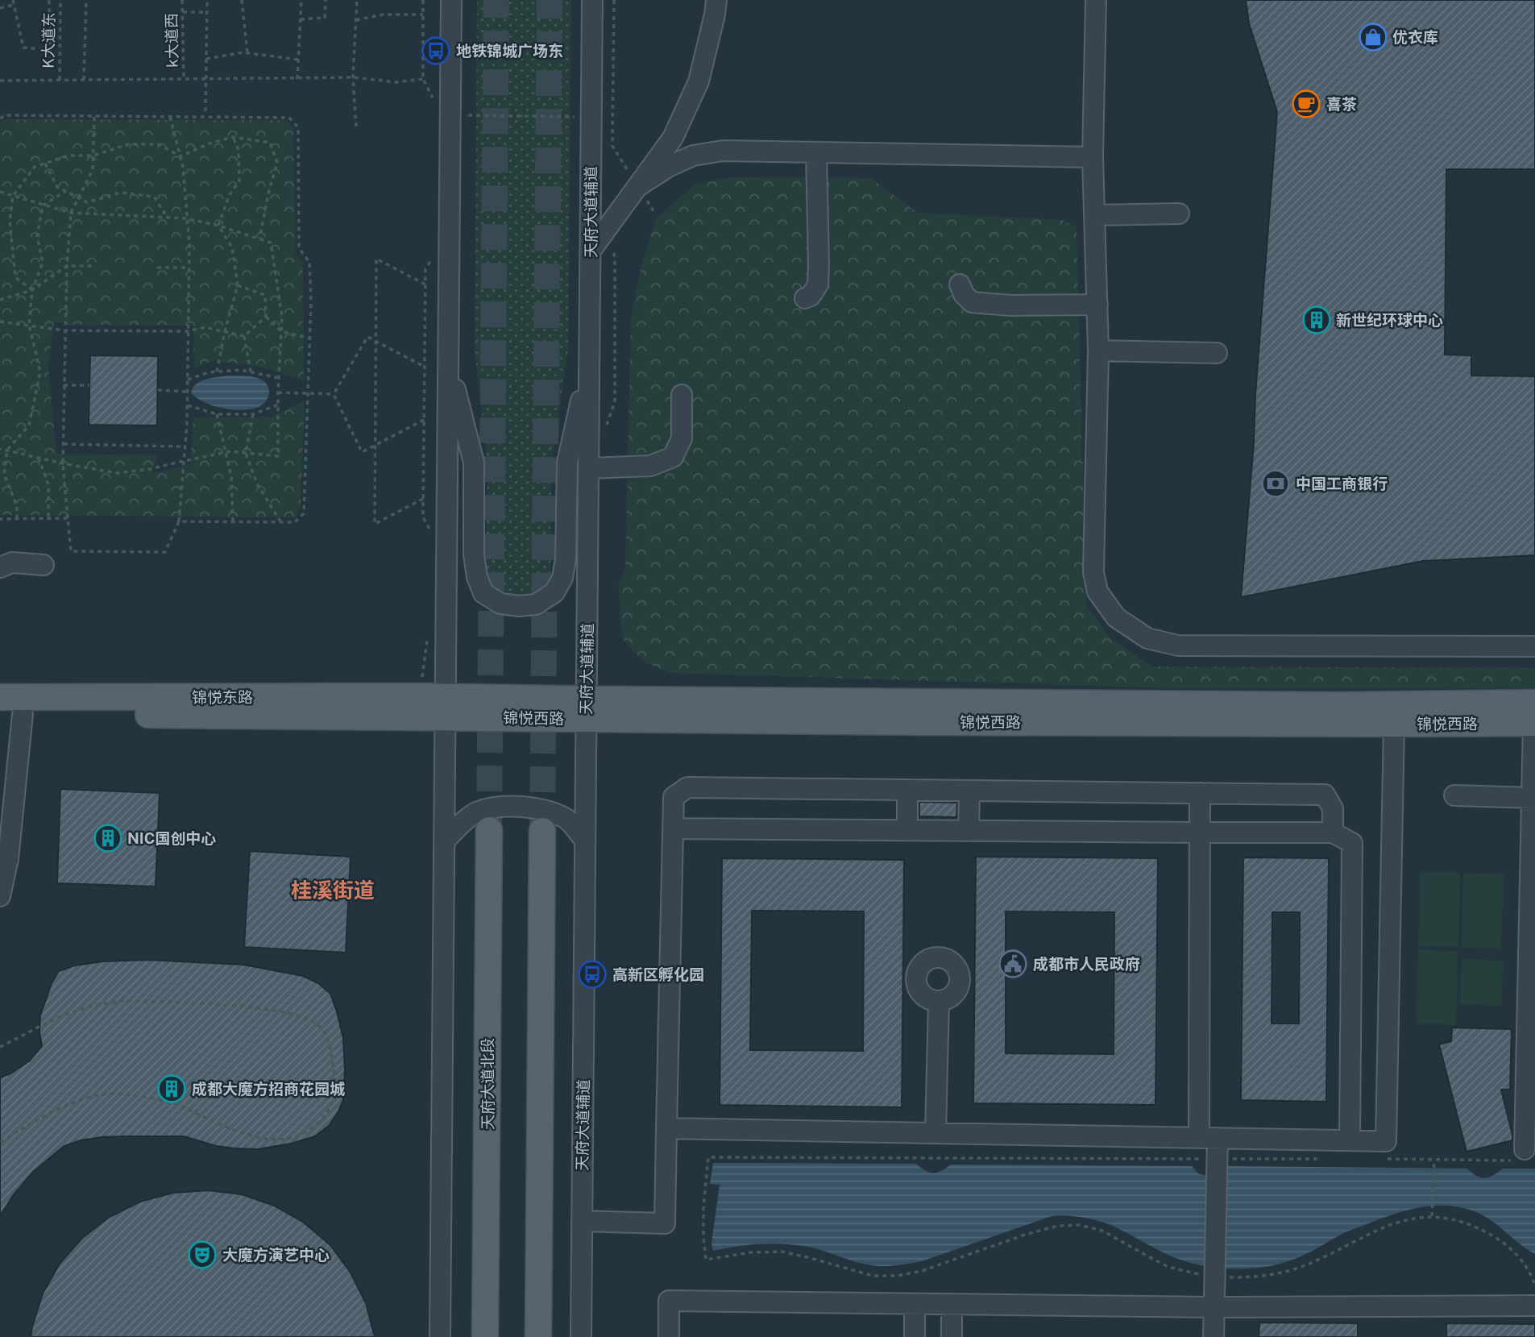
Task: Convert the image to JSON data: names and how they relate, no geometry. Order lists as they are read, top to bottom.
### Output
{
  "streets": {
    "main road": ["锦悦东路", "锦悦西路", "天府大道北段"],
    "street": ["天府大道辅道"],
    "path": ["K大道东", "k大道西"]
  },
  "crossings": [
    ["天府大道辅道", "锦悦西路"],
    ["锦悦东路", "锦悦西路"]
  ],
  "districts": ["桂溪街道"],
  "places": {
    "shop": ["优衣库"],
    "bus stop": ["地铁锦城广场东", "高新区孵化园"],
    "cafe": ["喜茶"],
    "building": ["新世纪环球中心", "NIC国创中心", "成都大魔方招商花园城"],
    "bank": ["中国工商银行"],
    "public building": ["成都市人民政府"],
    "theatre": ["大魔方演艺中心"]
  }
}
